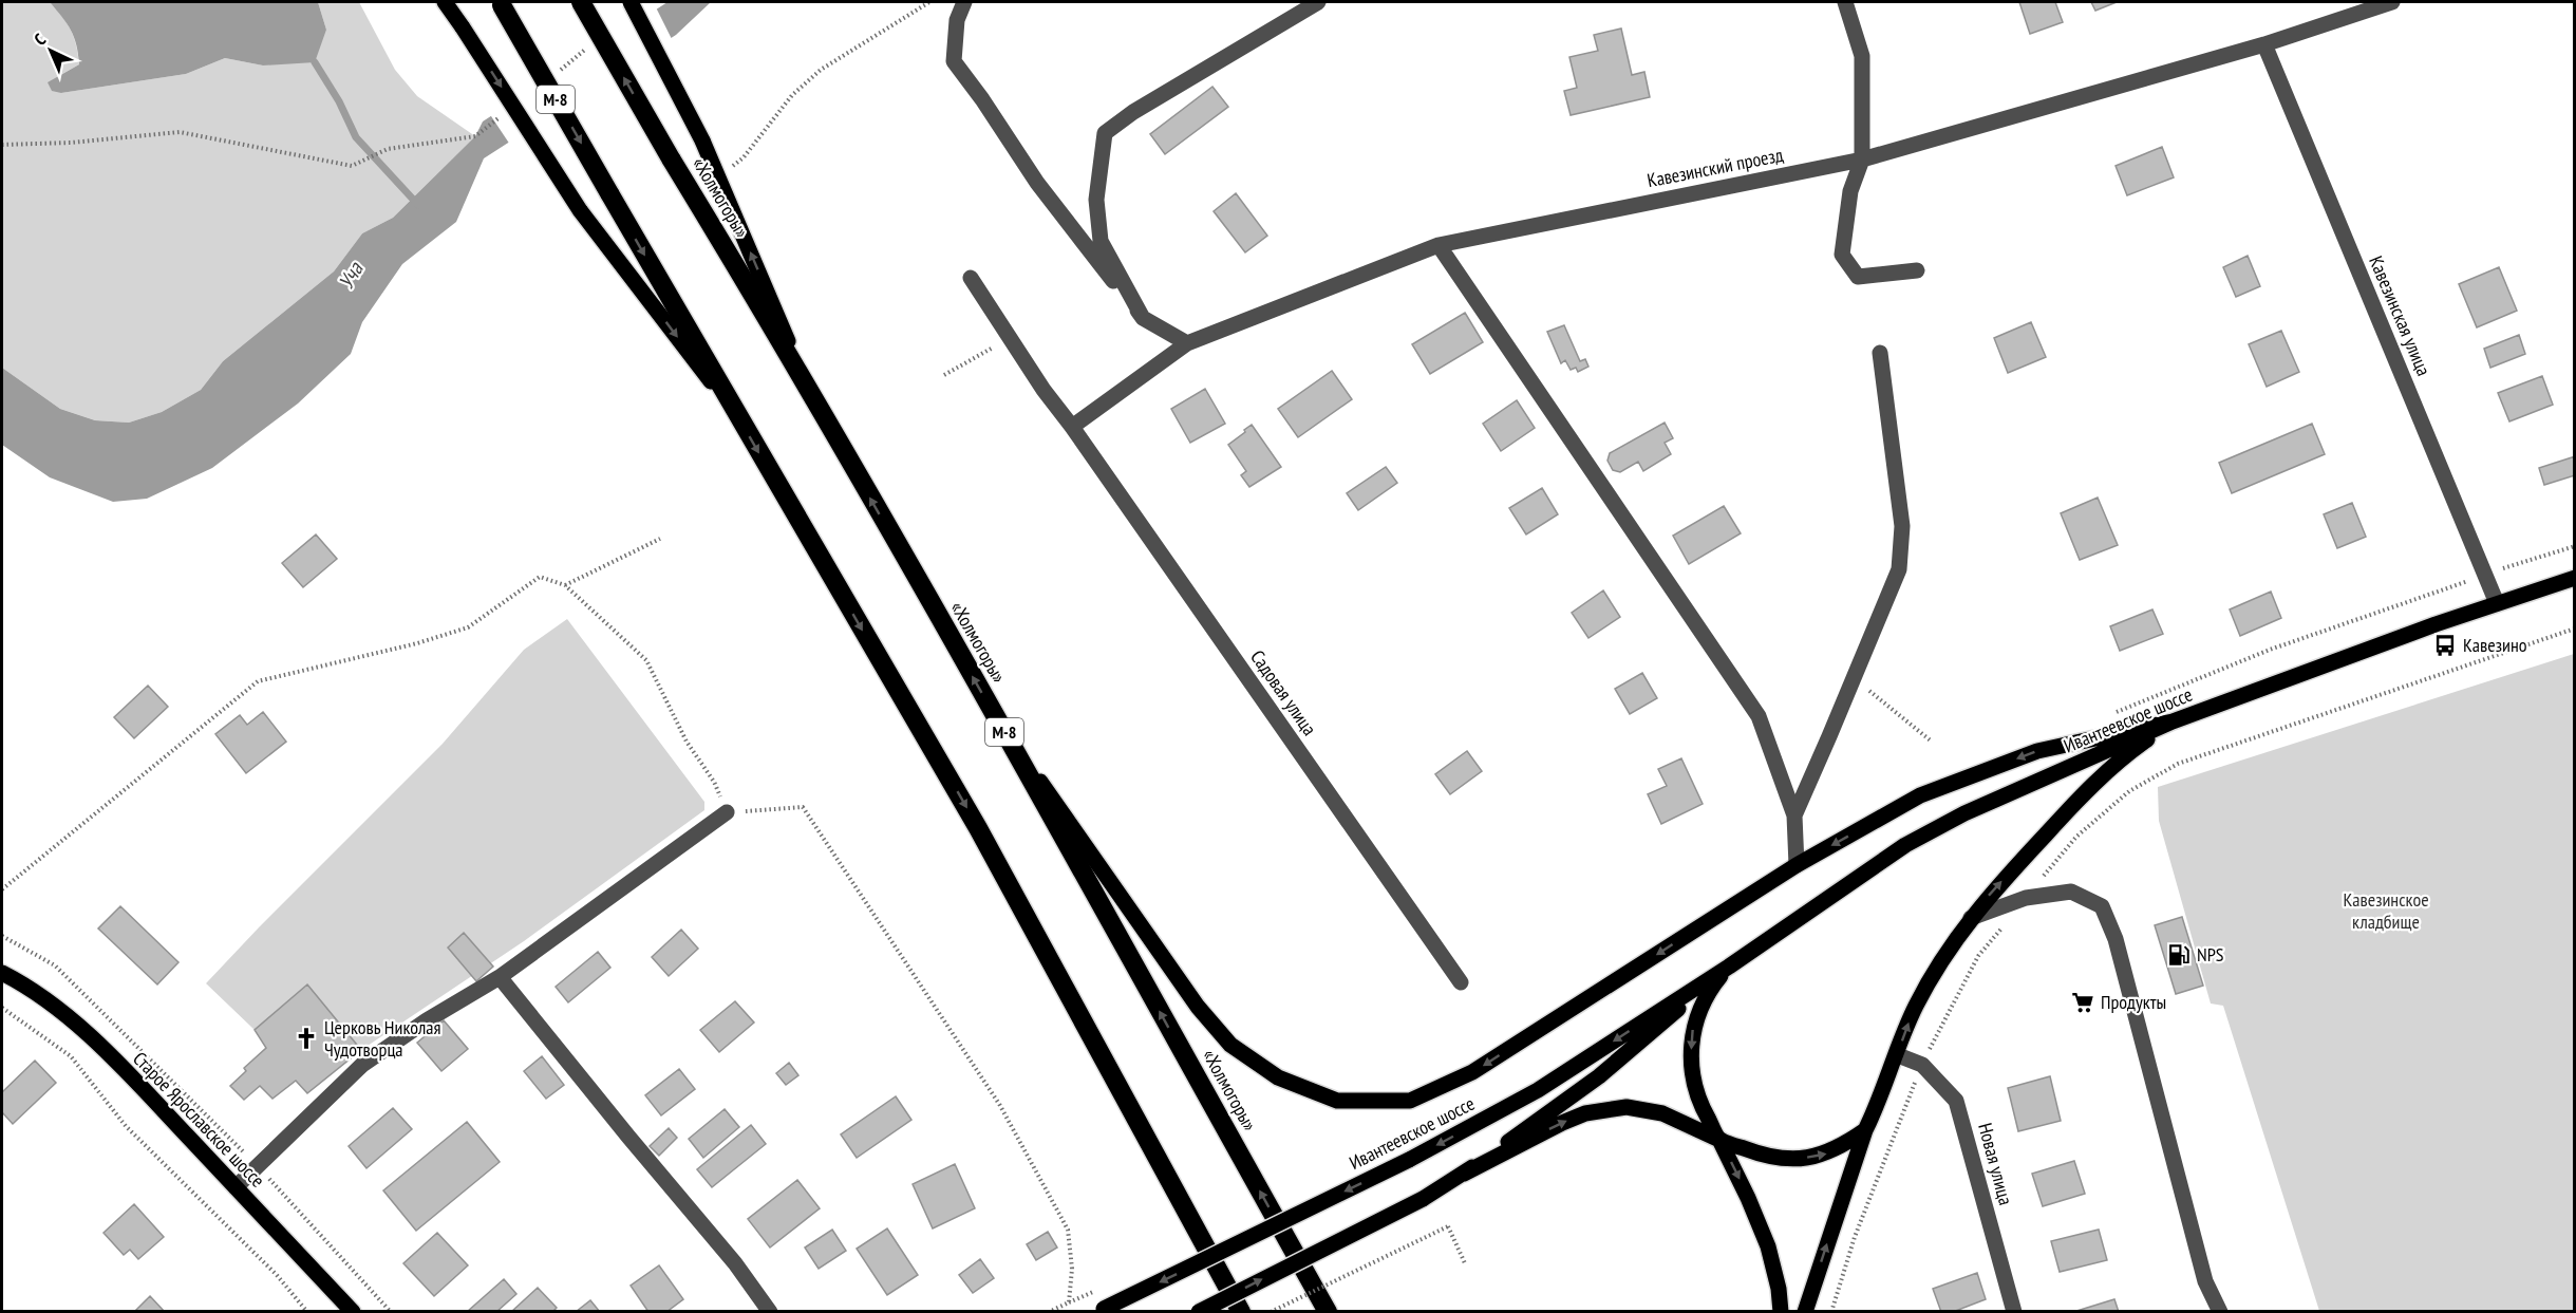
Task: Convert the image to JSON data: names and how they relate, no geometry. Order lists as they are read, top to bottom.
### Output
{
  "streets": {
    "highway": ["М-8", "«Холмогоры»"],
    "main road": ["Ивантеевское шоссе", "Старое Ярославское шоссе"],
    "street": [
      "Кавезинский проезд",
      "Кавезинская улица",
      "Садовая улица",
      "Новая улица"
    ]
  },
  "crossings": [
    ["Кавезинский проезд", "Кавезинская улица"],
    ["Кавезинский проезд", "Садовая улица"],
    ["Кавезинская улица", "Ивантеевское шоссе"]
  ],
  "water": ["Уча"],
  "parks": ["Кавезинское кладбище"],
  "places": {
    "bus stop": ["Кавезино"],
    "fuel station": ["NPS"],
    "supermarket": ["Продукты"],
    "church": ["Церковь Николая Чудотворца"]
  },
  "north": "top left"
}
